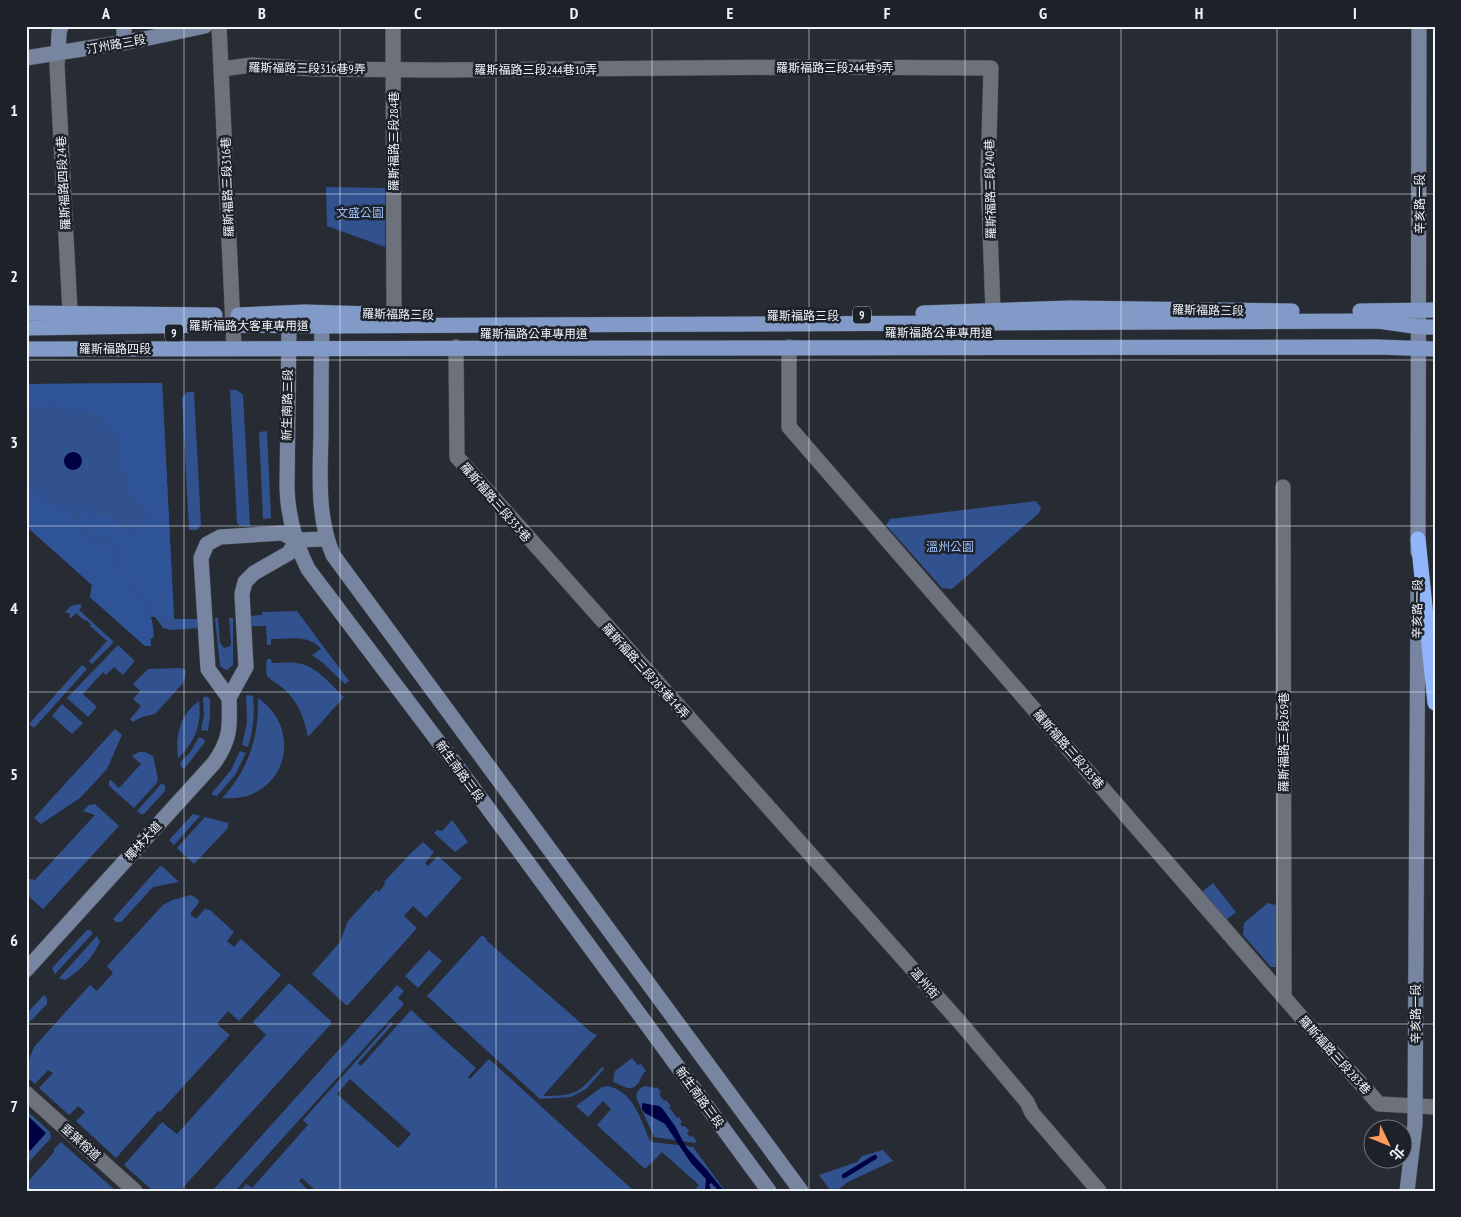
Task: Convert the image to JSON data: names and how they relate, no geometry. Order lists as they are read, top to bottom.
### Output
{
  "streets": {
    "main road": [
      "汀州路三段",
      "辛亥路一段",
      "羅斯福路三段",
      "9",
      "羅斯福路大客車專用道",
      "羅斯福路公車專用道",
      "羅斯福路四段",
      "新生南路三段",
      "椰林大道"
    ],
    "street": [
      "羅斯福路三段244巷9弄",
      "羅斯福路三段316巷9弄",
      "羅斯福路三段244巷10弄",
      "羅斯福路三段284巷",
      "羅斯福路四段24巷",
      "羅斯福路三段316巷",
      "羅斯福路三段240巷",
      "羅斯福路三段333巷",
      "羅斯福路三段283巷14弄",
      "羅斯福路三段269巷",
      "羅斯福路三段283巷",
      "溫州街",
      "垂葉榕道"
    ]
  },
  "crossings": [
    ["汀州路三段", "羅斯福路四段24巷"],
    ["羅斯福路三段244巷9弄", "羅斯福路三段244巷10弄"],
    ["羅斯福路三段244巷9弄", "羅斯福路三段240巷"],
    ["羅斯福路三段316巷9弄", "羅斯福路三段244巷10弄"],
    ["羅斯福路三段316巷9弄", "羅斯福路三段284巷"],
    ["羅斯福路三段316巷9弄", "羅斯福路三段316巷"],
    ["羅斯福路三段244巷10弄", "羅斯福路三段284巷"],
    ["羅斯福路三段284巷", "羅斯福路三段"],
    ["羅斯福路四段24巷", "9"],
    ["羅斯福路三段316巷", "羅斯福路三段"],
    ["羅斯福路三段316巷", "9"],
    ["羅斯福路三段316巷", "羅斯福路大客車專用道"],
    ["羅斯福路三段316巷", "羅斯福路四段"],
    ["羅斯福路三段240巷", "羅斯福路三段"],
    ["辛亥路一段", "羅斯福路三段"],
    ["辛亥路一段", "9"],
    ["辛亥路一段", "羅斯福路公車專用道"],
    ["辛亥路一段", "羅斯福路三段283巷"],
    ["羅斯福路三段", "9"],
    ["羅斯福路三段", "羅斯福路大客車專用道"],
    ["羅斯福路三段", "羅斯福路四段"],
    ["9", "羅斯福路大客車專用道"],
    ["9", "羅斯福路公車專用道"],
    ["9", "羅斯福路四段"],
    ["9", "新生南路三段"],
    ["9", "羅斯福路三段333巷"],
    ["9", "羅斯福路三段283巷"],
    ["羅斯福路大客車專用道", "羅斯福路公車專用道"],
    ["羅斯福路大客車專用道", "羅斯福路四段"],
    ["羅斯福路大客車專用道", "新生南路三段"],
    ["羅斯福路公車專用道", "新生南路三段"],
    ["羅斯福路三段333巷", "羅斯福路三段283巷14弄"],
    ["羅斯福路三段283巷14弄", "溫州街"],
    ["羅斯福路三段269巷", "羅斯福路三段283巷"]
  ],
  "parks": ["文盛公園", "溫州公園"],
  "north": "bottom right",
  "grid": {
    "columns": [
      "A",
      "B",
      "C",
      "D",
      "E",
      "F",
      "G",
      "H",
      "I"
    ],
    "rows": [
      "1",
      "2",
      "3",
      "4",
      "5",
      "6",
      "7"
    ]
  }
}
